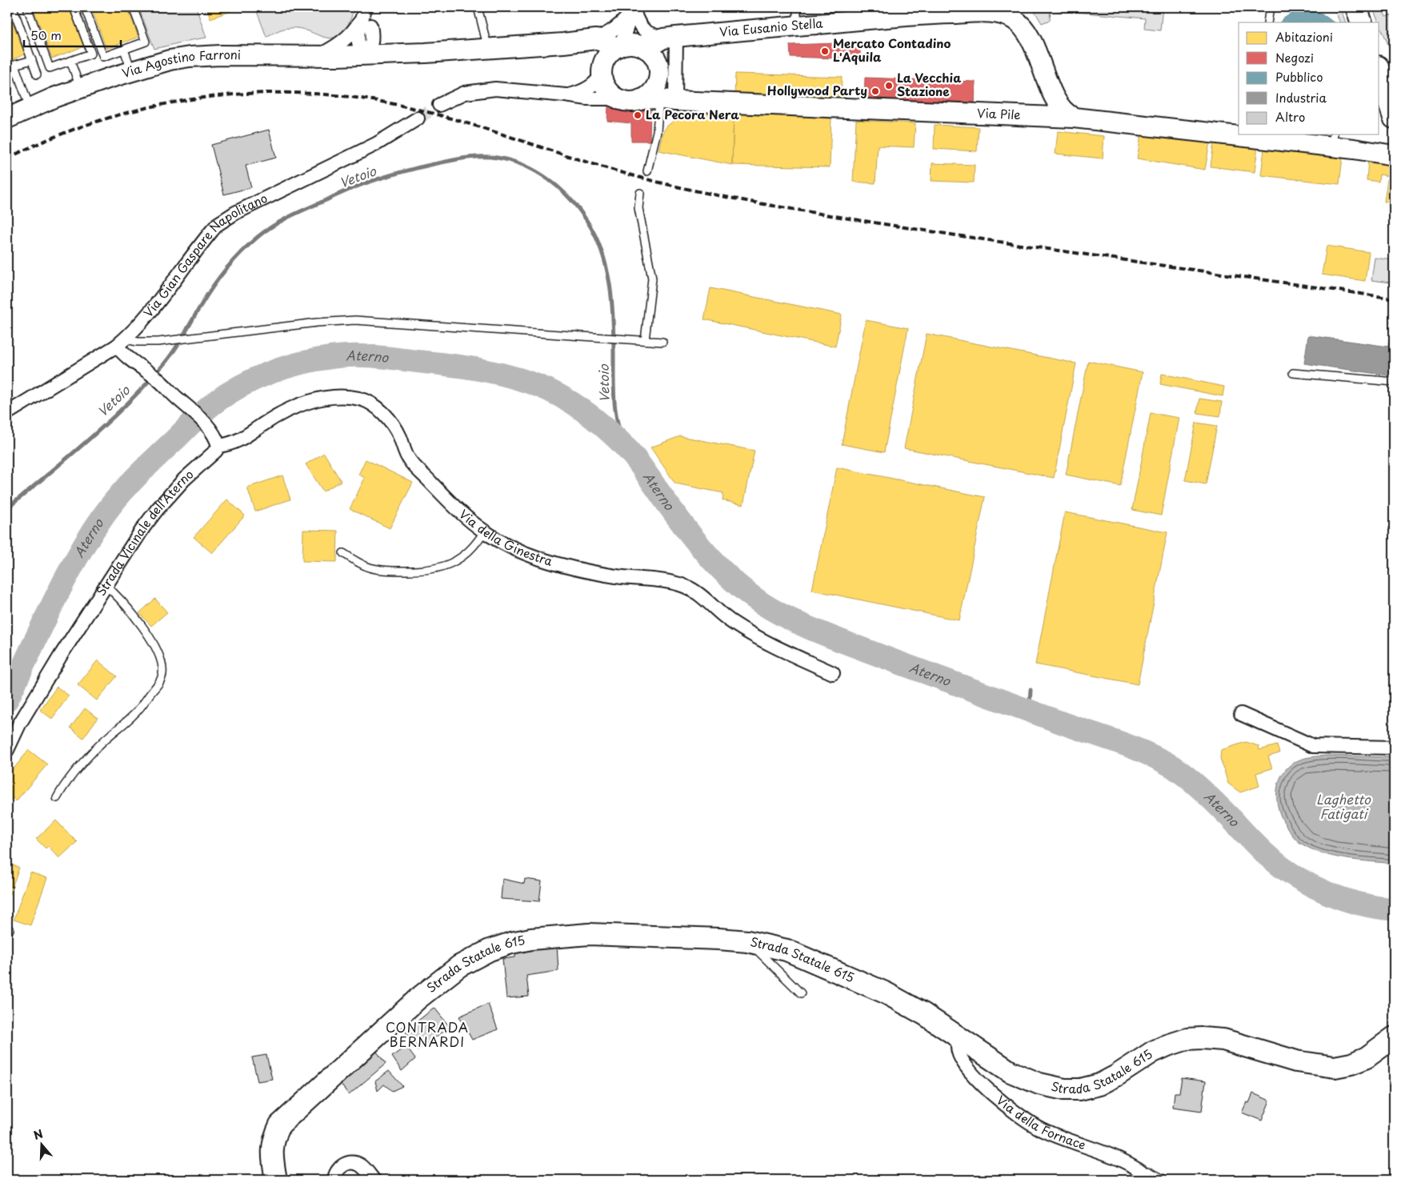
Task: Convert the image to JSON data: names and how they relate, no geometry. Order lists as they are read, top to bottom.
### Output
{
  "streets": {
    "main road": ["Strada Statale 615"],
    "street": [
      "Via Eusanio Stella",
      "Via Agostino Farroni",
      "Via Pile",
      "Via Gian Gaspare Napolitano",
      "Strada Vicinale dell'Aterno",
      "Via della Ginestra",
      "Via della Fornace"
    ]
  },
  "crossings": [
    ["Via Eusanio Stella", "Via Pile"],
    ["Strada Vicinale dell'Aterno", "Via della Ginestra"],
    ["Strada Statale 615", "Via della Fornace"]
  ],
  "districts": ["CONTRADA BERNARDI"],
  "water": ["Vetoio", "Aterno", "Laghetto Fatigati"],
  "places": [
    "Mercato Contadino L'Aquila",
    "La Vecchia Stazione",
    "Hollywood Party",
    "La Pecora Nera"
  ],
  "legend": [
    "Abitazioni",
    "Negozi",
    "Pubblico",
    "Industria",
    "Altro"
  ],
  "scale_bar": "50 m",
  "north": "top"
}
